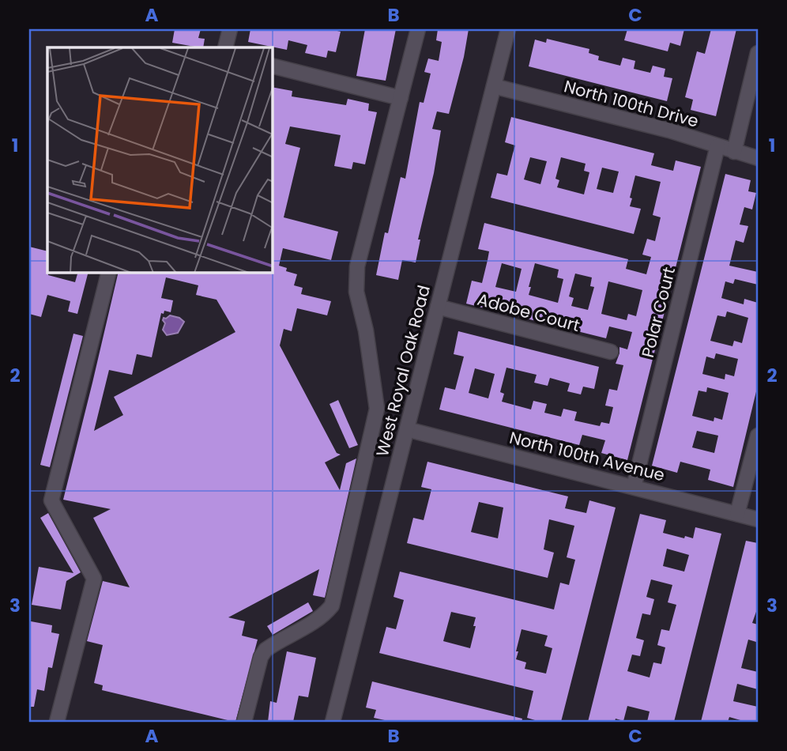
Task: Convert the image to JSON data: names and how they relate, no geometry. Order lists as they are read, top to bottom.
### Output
{
  "streets": {
    "street": [
      "North 100th Drive",
      "Adobe Court",
      "Polar Court",
      "West Royal Oak Road",
      "North 100th Avenue"
    ]
  },
  "crossings": [
    ["North 100th Drive", "Polar Court"],
    ["North 100th Drive", "West Royal Oak Road"],
    ["Adobe Court", "West Royal Oak Road"],
    ["Polar Court", "North 100th Avenue"],
    ["West Royal Oak Road", "North 100th Avenue"]
  ],
  "grid": {
    "columns": ["A", "B", "C"],
    "rows": ["1", "2", "3"]
  }
}
